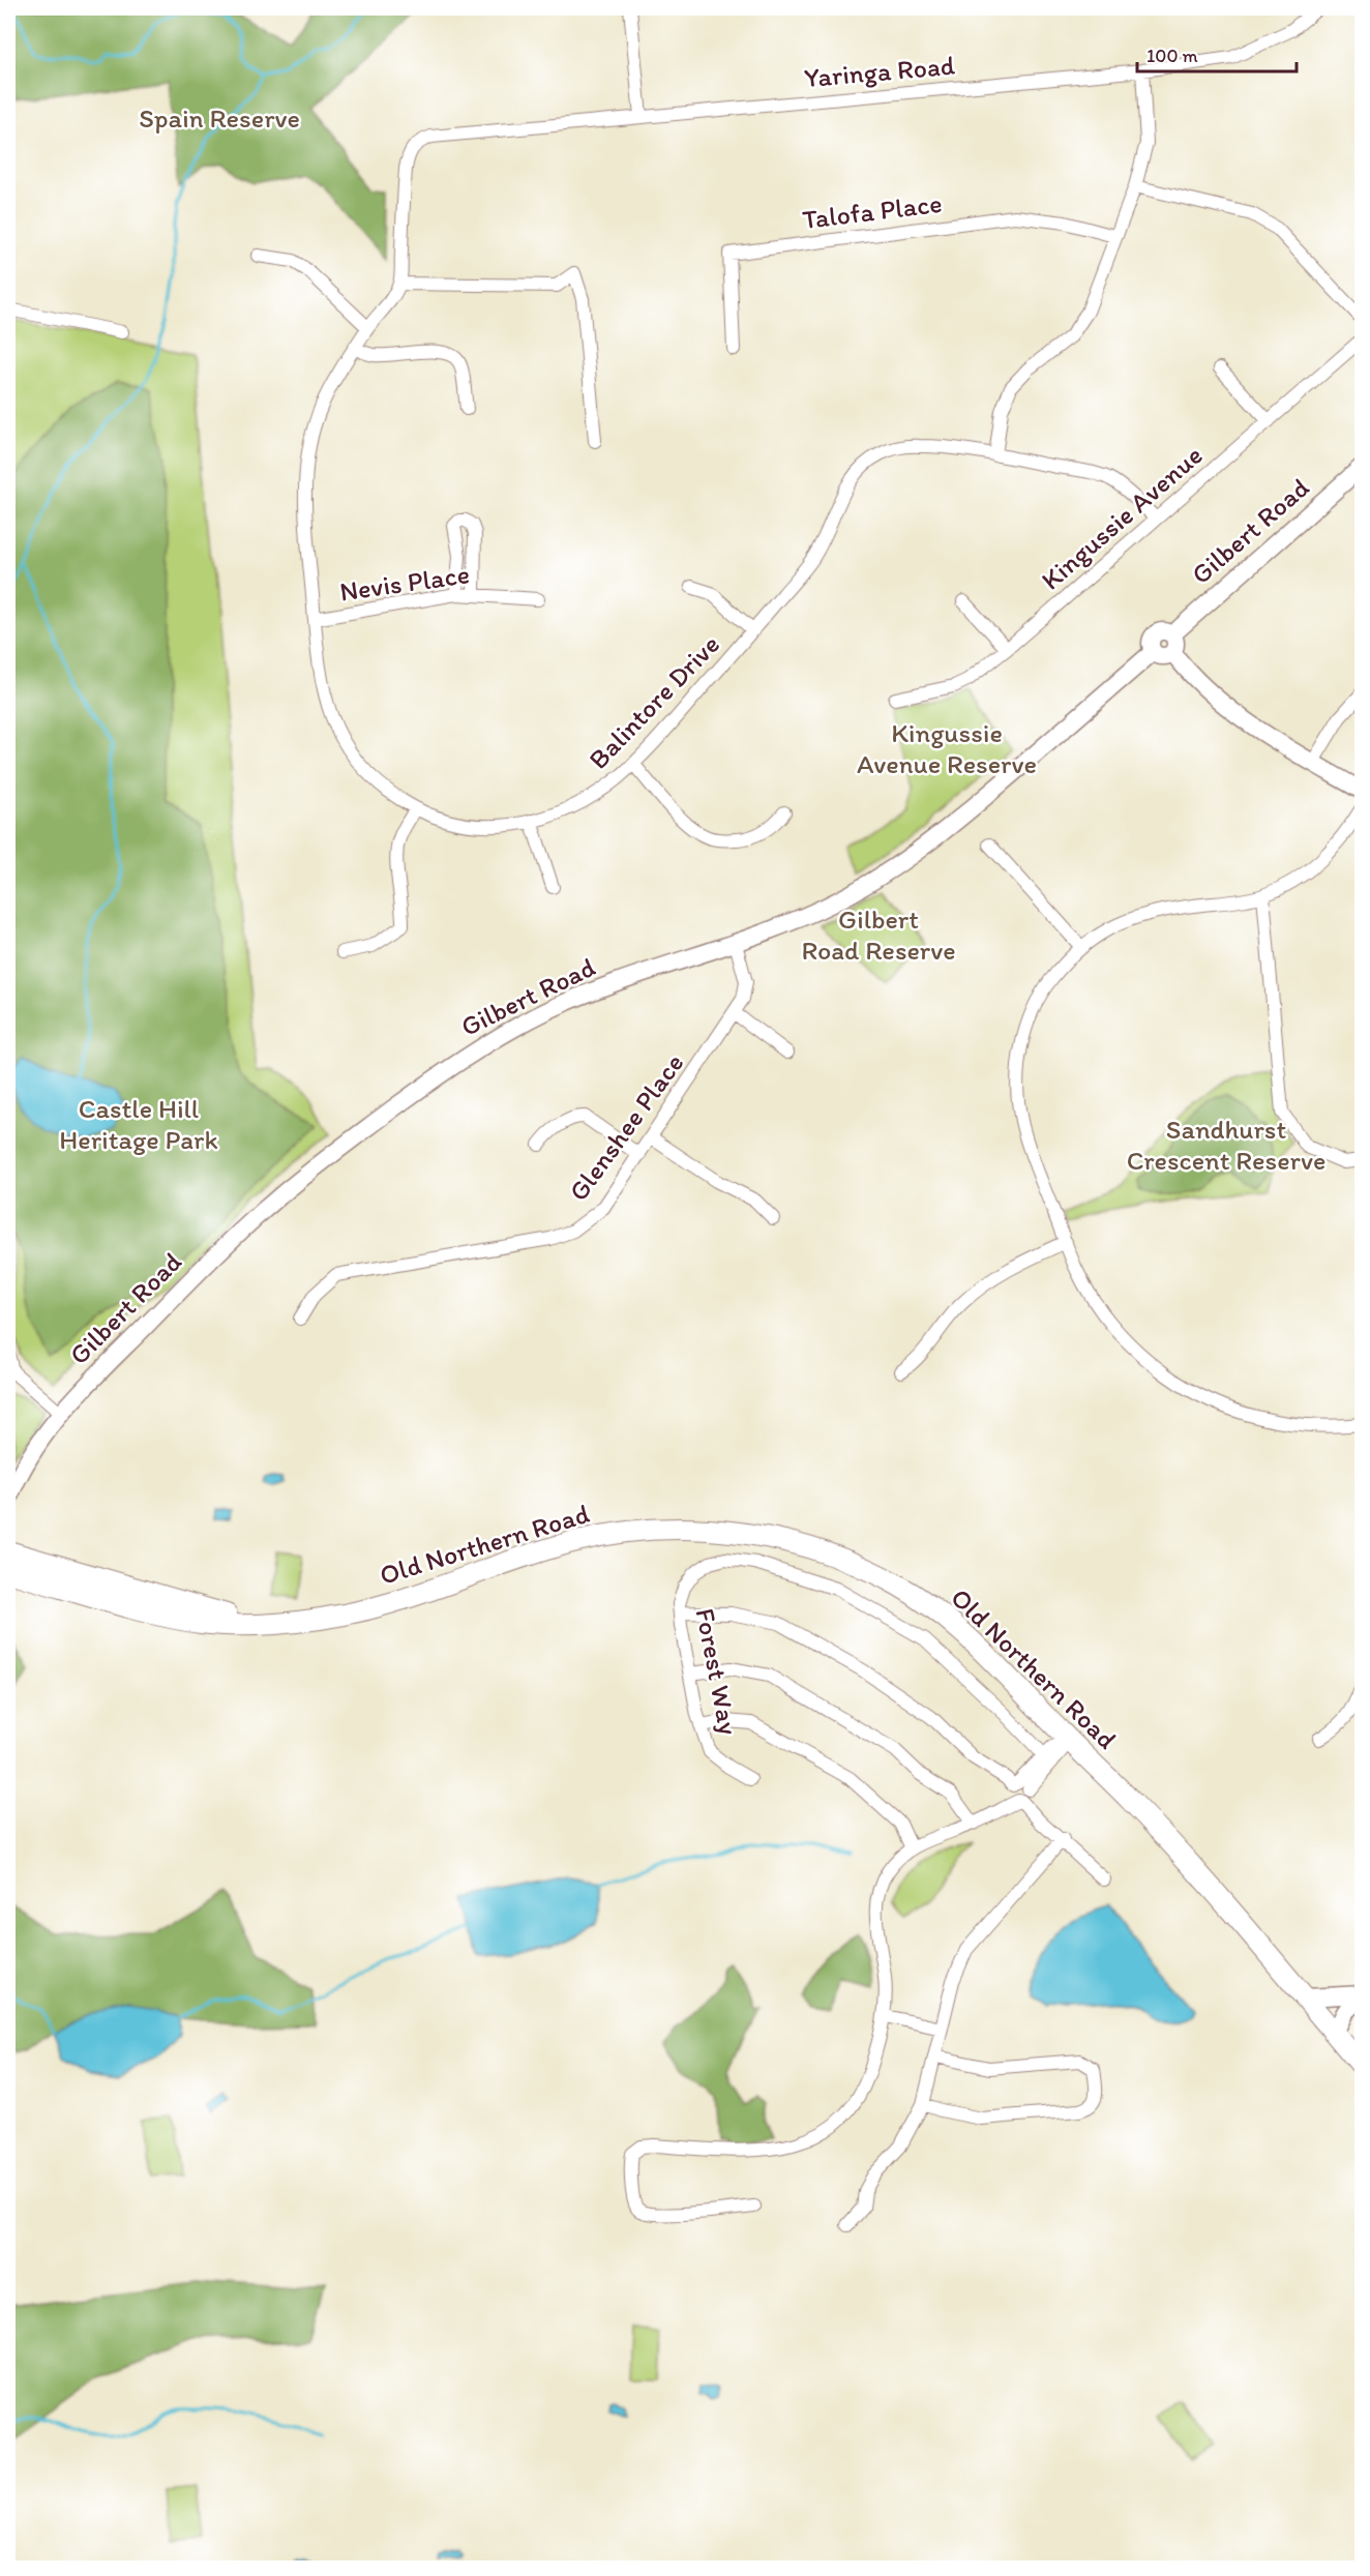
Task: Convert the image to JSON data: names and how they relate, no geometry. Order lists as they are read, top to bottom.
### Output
{
  "streets": {
    "main road": ["Gilbert Road", "Old Northern Road"],
    "street": [
      "Yaringa Road",
      "Talofa Place",
      "Kingussie Avenue",
      "Nevis Place",
      "Balintore Drive",
      "Glenshee Place",
      "Forest Way"
    ]
  },
  "crossings": [
    ["Yaringa Road", "Balintore Drive"],
    ["Kingussie Avenue", "Balintore Drive"],
    ["Gilbert Road", "Glenshee Place"],
    ["Nevis Place", "Balintore Drive"]
  ],
  "parks": [
    "Spain Reserve",
    "Kingussie Avenue Reserve",
    "Gilbert Road Reserve",
    "Castle Hill Heritage Park",
    "Sandhurst Crescent Reserve"
  ],
  "scale_bar": "100 m"
}
